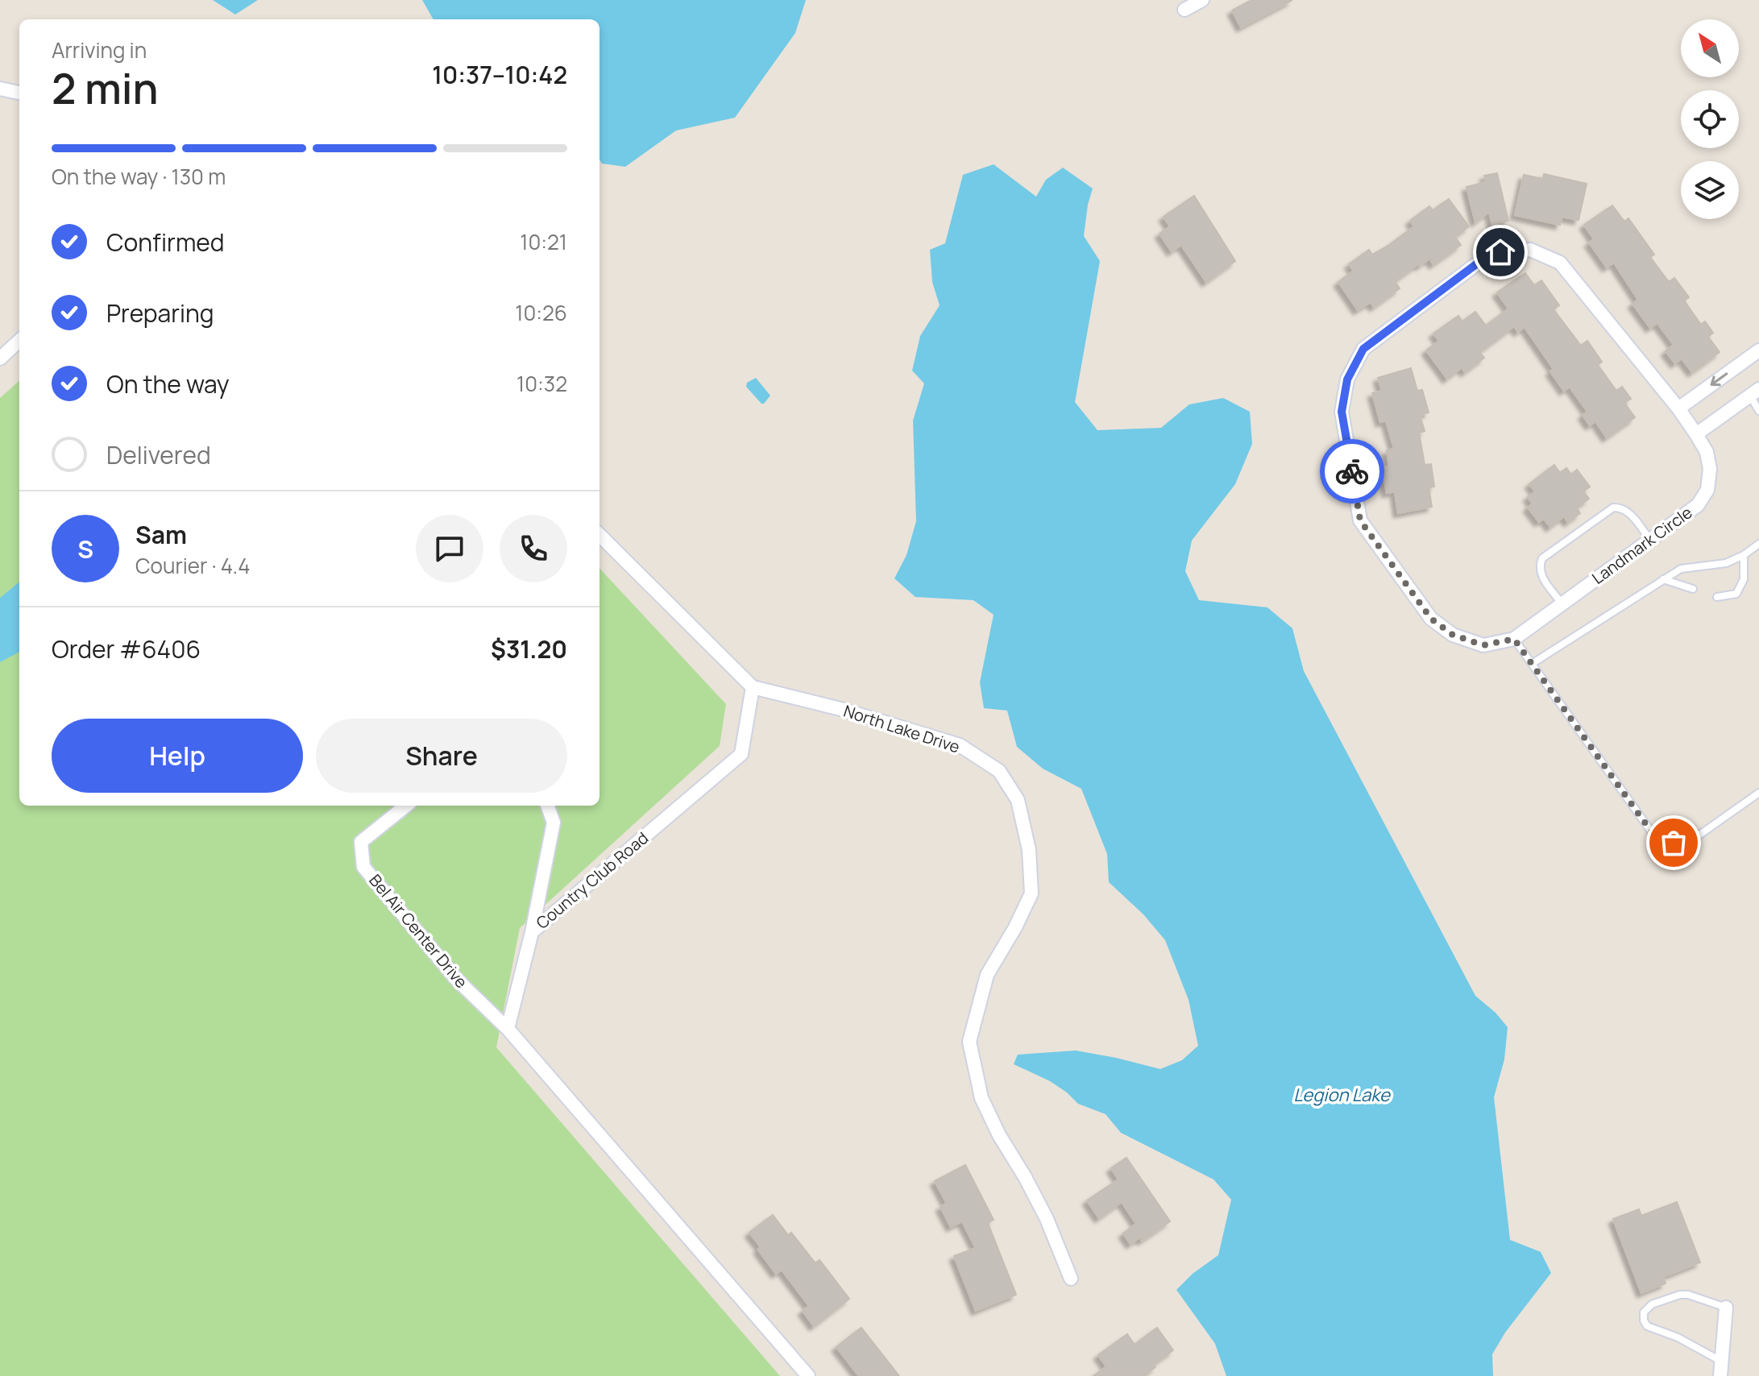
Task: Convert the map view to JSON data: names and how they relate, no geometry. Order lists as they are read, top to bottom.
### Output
{
  "streets": {
    "street": [
      "Landmark Circle",
      "North Lake Drive",
      "Country Club Road",
      "Bel Air Center Drive"
    ]
  },
  "crossings": [
    ["North Lake Drive", "Country Club Road"],
    ["Country Club Road", "Bel Air Center Drive"]
  ],
  "water": ["Legion Lake"],
  "north": "top left",
  "page": {
    "heading": ["2 min", "Arriving in", "10:37–10:42"],
    "panel": [
      "Sam",
      "Courier · 4.4",
      "Order #6406",
      "$31.20"
    ],
    "bar": "On the way · 130 m",
    "list": [
      ["Confirmed", "10:21"],
      ["Preparing", "10:26"],
      ["On the way", "10:32"],
      "Delivered"
    ],
    "round": "S",
    "buttons": ["Help", "Share"]
  }
}
